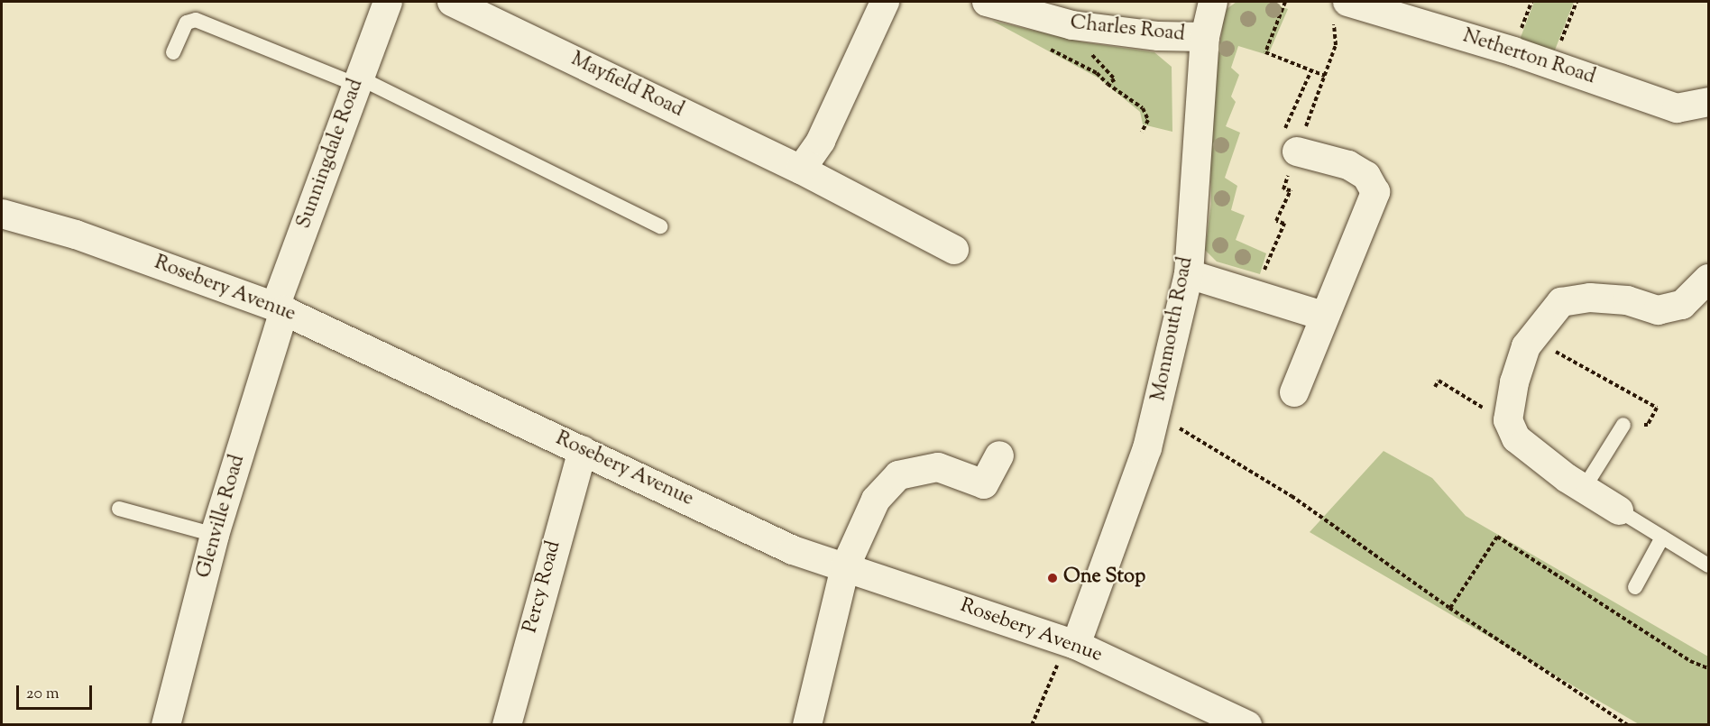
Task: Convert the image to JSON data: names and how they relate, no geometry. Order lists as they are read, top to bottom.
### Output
{
  "streets": {
    "street": [
      "Charles Road",
      "Netherton Road",
      "Mayfield Road",
      "Sunningdale Road",
      "Rosebery Avenue",
      "Monmouth Road",
      "Glenville Road",
      "Percy Road"
    ]
  },
  "crossings": [
    ["Charles Road", "Monmouth Road"],
    ["Sunningdale Road", "Rosebery Avenue"],
    ["Sunningdale Road", "Glenville Road"],
    ["Rosebery Avenue", "Monmouth Road"],
    ["Rosebery Avenue", "Glenville Road"],
    ["Rosebery Avenue", "Percy Road"]
  ],
  "places": ["One Stop"],
  "scale_bar": "20 m"
}
